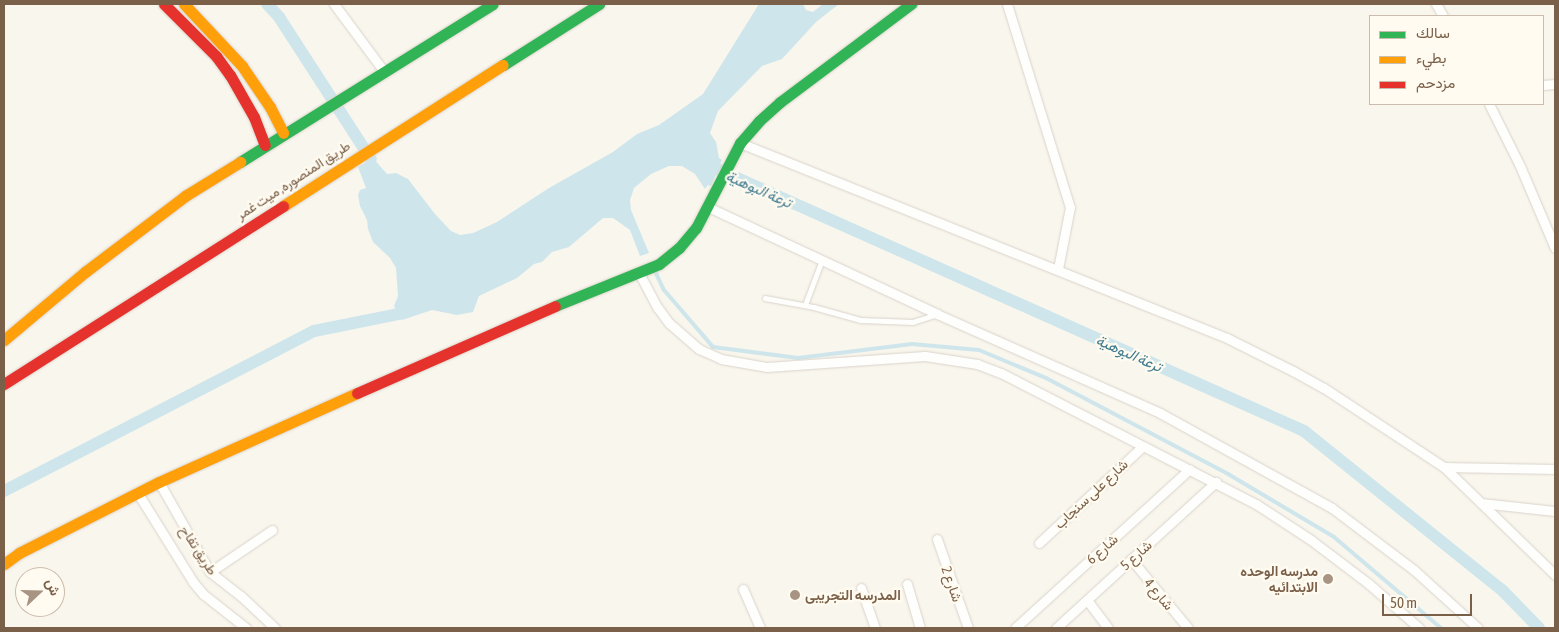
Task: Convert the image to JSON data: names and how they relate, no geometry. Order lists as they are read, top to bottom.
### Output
{
  "streets": {
    "main road": ["طريق المنصوره, ميت غمر"],
    "street": [
      "شارع على سنجاب",
      "شارع 6",
      "طريق تفاح",
      "شارع 5",
      "شارع 2",
      "شارع 4"
    ]
  },
  "crossings": [
    ["شارع 5", "شارع 4"]
  ],
  "water": ["ترعة البوهية"],
  "places": ["مدرسه الوحده الابتدائيه", "المدرسه التجريبى"],
  "legend": ["سالك", "بطيء", "مزدحم"],
  "scale_bar": "50 m",
  "north": "right"
}
